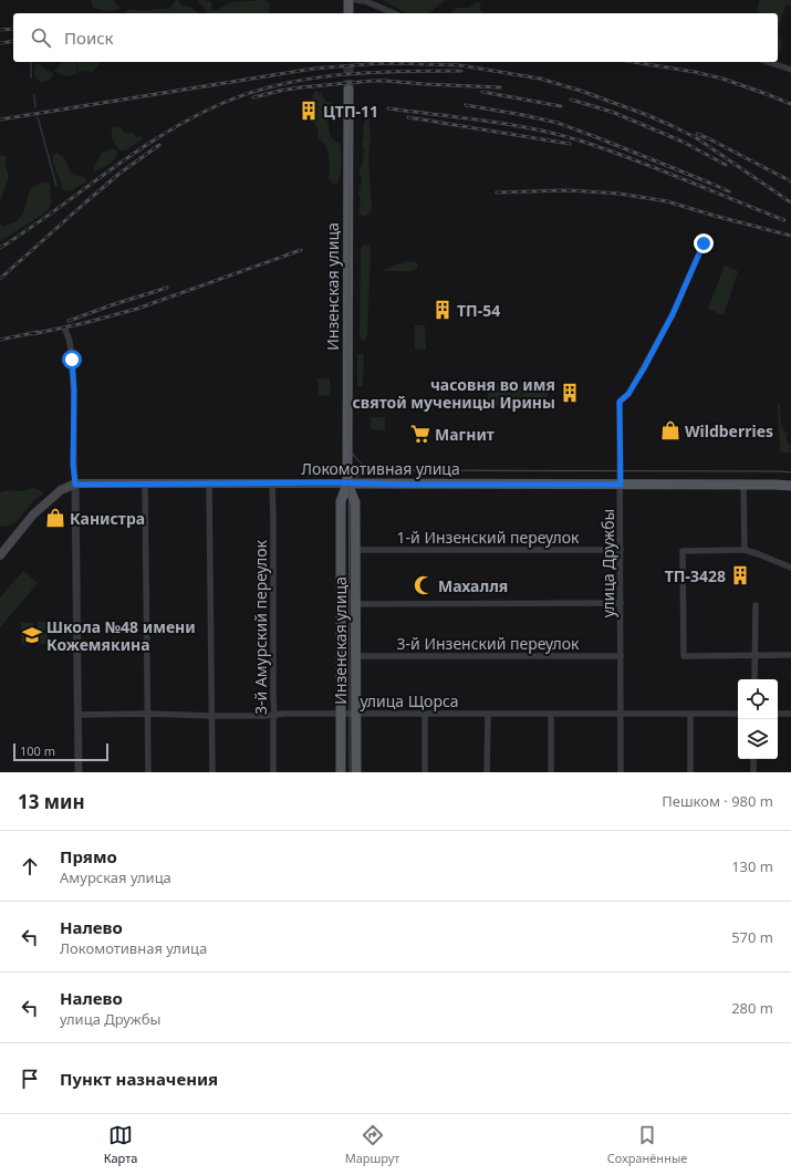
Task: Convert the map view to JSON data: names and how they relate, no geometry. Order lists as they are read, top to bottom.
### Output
{
  "streets": {
    "main road": ["Инзенская улица", "Локомотивная улица"],
    "street": [
      "1-й Инзенский переулок",
      "улица Дружбы",
      "3-й Амурский переулок",
      "3-й Инзенский переулок",
      "улица Щорса"
    ]
  },
  "crossings": [
    ["Инзенская улица", "Локомотивная улица"],
    ["Инзенская улица", "1-й Инзенский переулок"],
    ["Инзенская улица", "3-й Инзенский переулок"],
    ["Инзенская улица", "улица Щорса"],
    ["Локомотивная улица", "улица Дружбы"],
    ["Локомотивная улица", "3-й Амурский переулок"],
    ["1-й Инзенский переулок", "улица Дружбы"],
    ["улица Дружбы", "3-й Инзенский переулок"],
    ["улица Дружбы", "улица Щорса"],
    ["3-й Амурский переулок", "улица Щорса"]
  ],
  "places": {
    "building": [
      "ЦТП-11",
      "ТП-54",
      "часовня во имя святой мученицы Ирины",
      "ТП-3428"
    ],
    "shop": ["Wildberries", "Канистра"],
    "supermarket": ["Магнит"],
    "mosque": ["Махалля"],
    "school or university": ["Школа №48 имени Кожемякина"]
  },
  "scale_bar": "100 m",
  "page": {
    "search": "Поиск",
    "scale": "100 m",
    "heading": ["13 мин", "Пешком · 980 m"],
    "list": [
      ["Прямо", "Амурская улица", "130 m"],
      ["Налево", "Локомотивная улица", "570 m"],
      ["Налево", "улица Дружбы", "280 m"],
      "Пункт назначения"
    ],
    "nav": ["Карта", "Маршрут", "Сохранённые"]
  }
}
